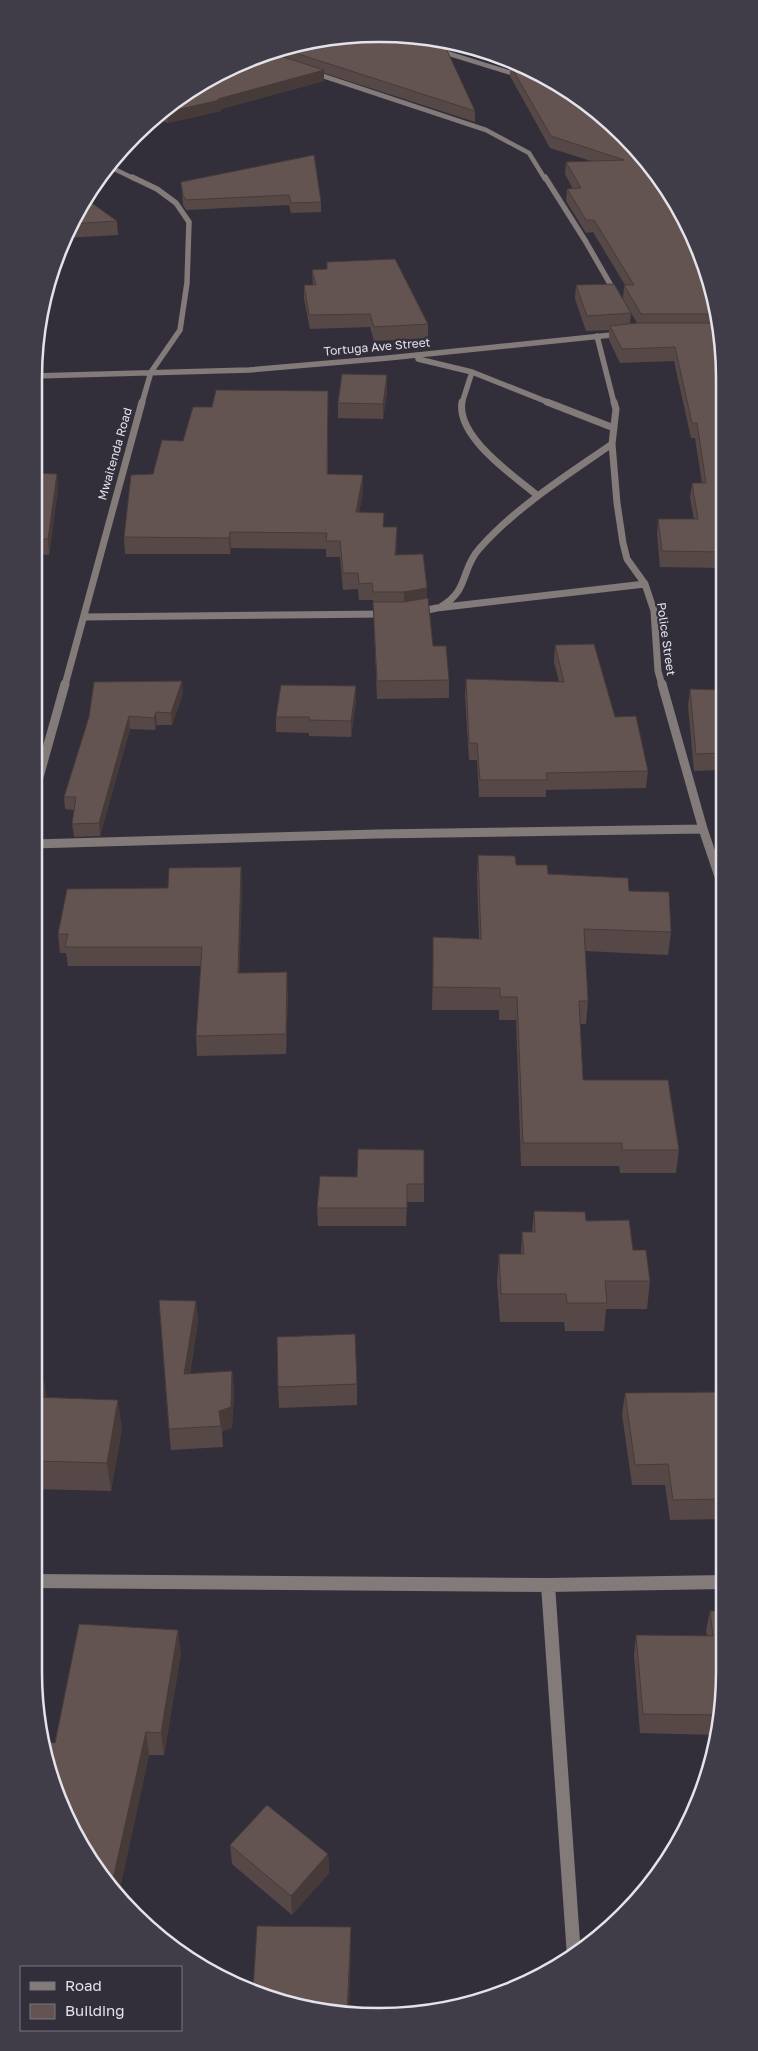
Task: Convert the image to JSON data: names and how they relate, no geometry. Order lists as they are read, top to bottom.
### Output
{
  "streets": {
    "street": ["Tortuga Ave Street", "Mwaitenda Road", "Police Street"]
  },
  "crossings": [
    ["Tortuga Ave Street", "Mwaitenda Road"],
    ["Tortuga Ave Street", "Police Street"]
  ],
  "legend": ["Road", "Building"]
}
